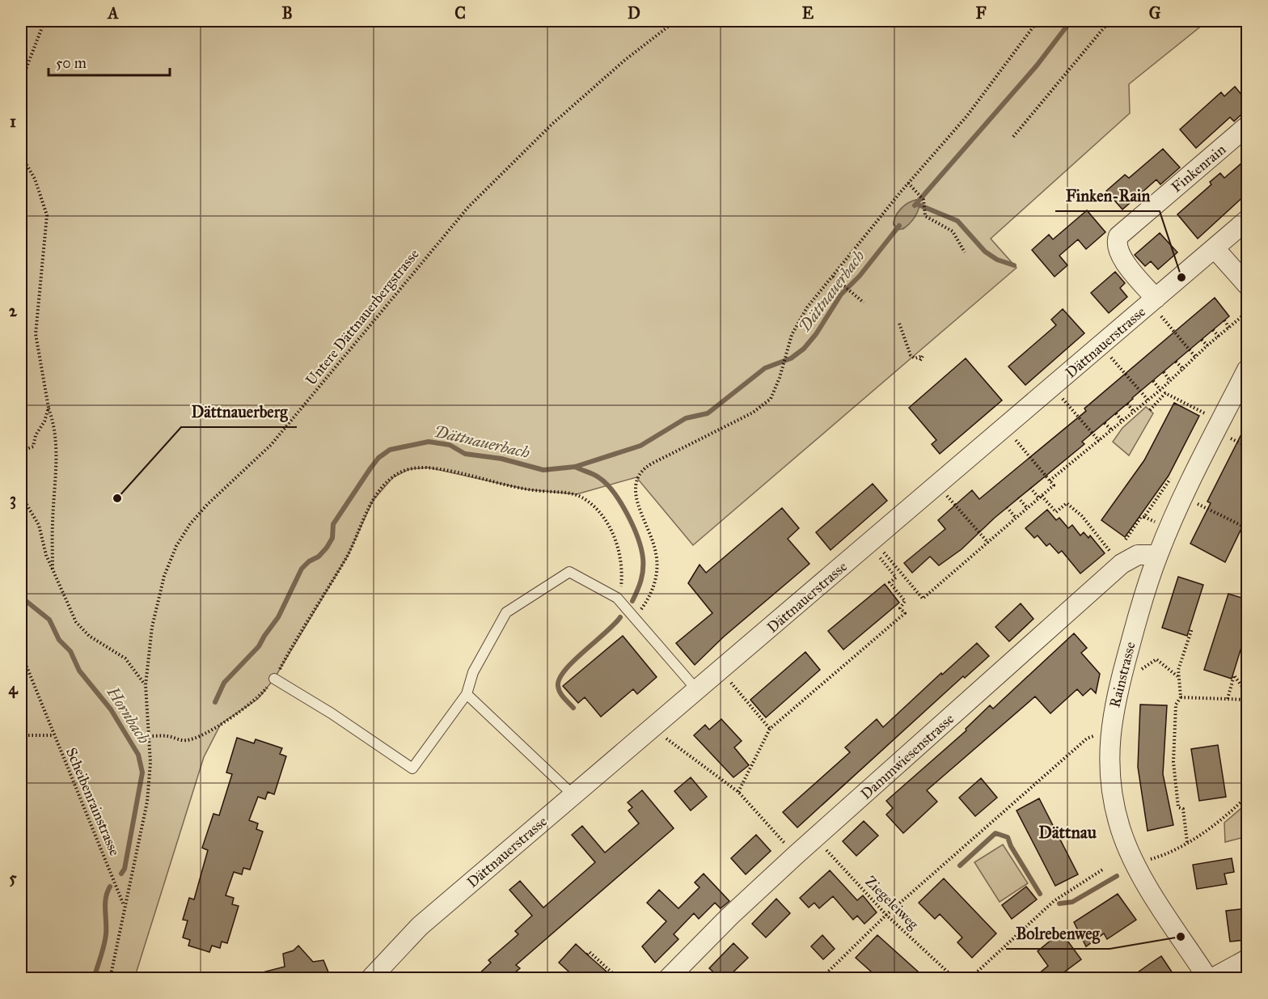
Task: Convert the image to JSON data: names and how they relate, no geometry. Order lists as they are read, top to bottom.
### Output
{
  "streets": {
    "street": [
      "Finkenrain",
      "Dättnauerstrasse",
      "Rainstrasse",
      "Dammwiesenstrasse"
    ],
    "path": ["Untere Dättnauerbergstrasse", "Scheibenrainstrasse", "Ziegeleiweg"]
  },
  "crossings": [
    ["Finkenrain", "Dättnauerstrasse"],
    ["Untere Dättnauerbergstrasse", "Scheibenrainstrasse"],
    ["Rainstrasse", "Dammwiesenstrasse"],
    ["Dammwiesenstrasse", "Ziegeleiweg"]
  ],
  "districts": ["Dättnau"],
  "water": ["Dättnauerbach", "Hornbach"],
  "places": ["Finken-Rain", "Dättnauerberg", "Bolrebenweg"],
  "scale_bar": "50 m",
  "grid": {
    "columns": [
      "A",
      "B",
      "C",
      "D",
      "E",
      "F",
      "G"
    ],
    "rows": [
      "1",
      "2",
      "3",
      "4",
      "5"
    ]
  }
}
